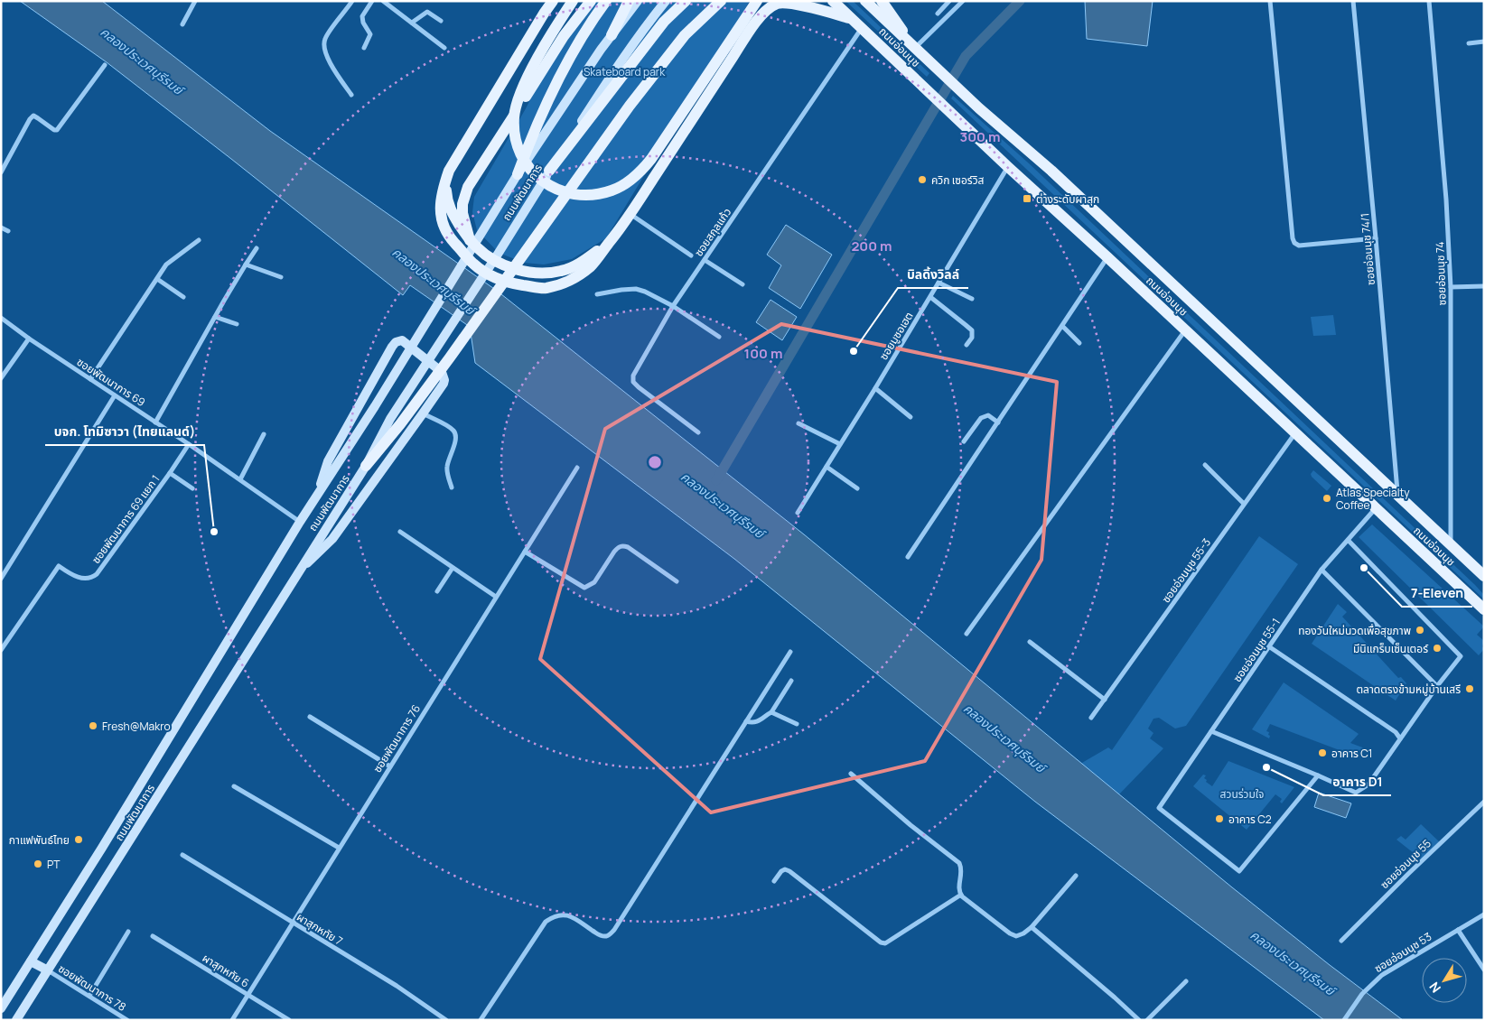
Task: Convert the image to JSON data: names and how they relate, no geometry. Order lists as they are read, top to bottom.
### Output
{
  "streets": {
    "main road": ["ถนนอ่อนนุช", "ถนนพัฒนาการ"],
    "street": [
      "ซอยสกุลแก้ว",
      "ซอยอ่อนนุช 74/1",
      "ซอยอ่อนนุช 74",
      "ซอยมูซอเฮต",
      "ซอยพัฒนาการ 69",
      "ซอยพัฒนาการ 69 แยก 1",
      "ซอยอ่อนนุช 55-3",
      "ซอยอ่อนนุช 55-1",
      "ซอยพัฒนาการ 76",
      "ซอยอ่อนนุช 55",
      "ผาสุกหทัย 7",
      "ซอยอ่อนนุช 53",
      "ผาสุกหทัย 6",
      "ซอยพัฒนาการ 78"
    ]
  },
  "crossings": [
    ["ถนนอ่อนนุช", "ซอยสกุลแก้ว"],
    ["ถนนอ่อนนุช", "ซอยอ่อนนุช 74/1"],
    ["ถนนอ่อนนุช", "ซอยอ่อนนุช 74"],
    ["ถนนอ่อนนุช", "ซอยมูซอเฮต"],
    ["ถนนอ่อนนุช", "ซอยอ่อนนุช 55-3"],
    ["ถนนอ่อนนุช", "ซอยอ่อนนุช 55-1"],
    ["ถนนพัฒนาการ", "ซอยพัฒนาการ 69"],
    ["ถนนพัฒนาการ", "ซอยพัฒนาการ 78"],
    ["ซอยพัฒนาการ 69", "ซอยพัฒนาการ 69 แยก 1"],
    ["ซอยพัฒนาการ 76", "ผาสุกหทัย 7"],
    ["ซอยพัฒนาการ 76", "ผาสุกหทัย 6"]
  ],
  "water": ["คลองประเวศบุรีรมย์"],
  "parks": ["Skateboard park", "สวนร่วมใจ"],
  "places": {
    "other": [
      "ควิก เซอร์วิส",
      "บิลดิ้งวิลล์",
      "Atlas Specialty Coffee",
      "บจก. โทมิซาวา (ไทยแลนด์)",
      "7-Eleven",
      "ทองวันใหม่นวดเพื่อสุขภาพ",
      "มีนิแกร็บเซ็นเตอร์",
      "ตลาดตรงข้ามหมู่บ้านเสรี",
      "Fresh@Makro",
      "อาคาร C1",
      "อาคาร D1",
      "อาคาร C2",
      "กาแฟพันธ์ไทย",
      "PT"
    ],
    "transit": ["ต่างระดับผาสุก"]
  },
  "north": "bottom left",
  "rings": ["300 m", "200 m", "100 m"]
}
